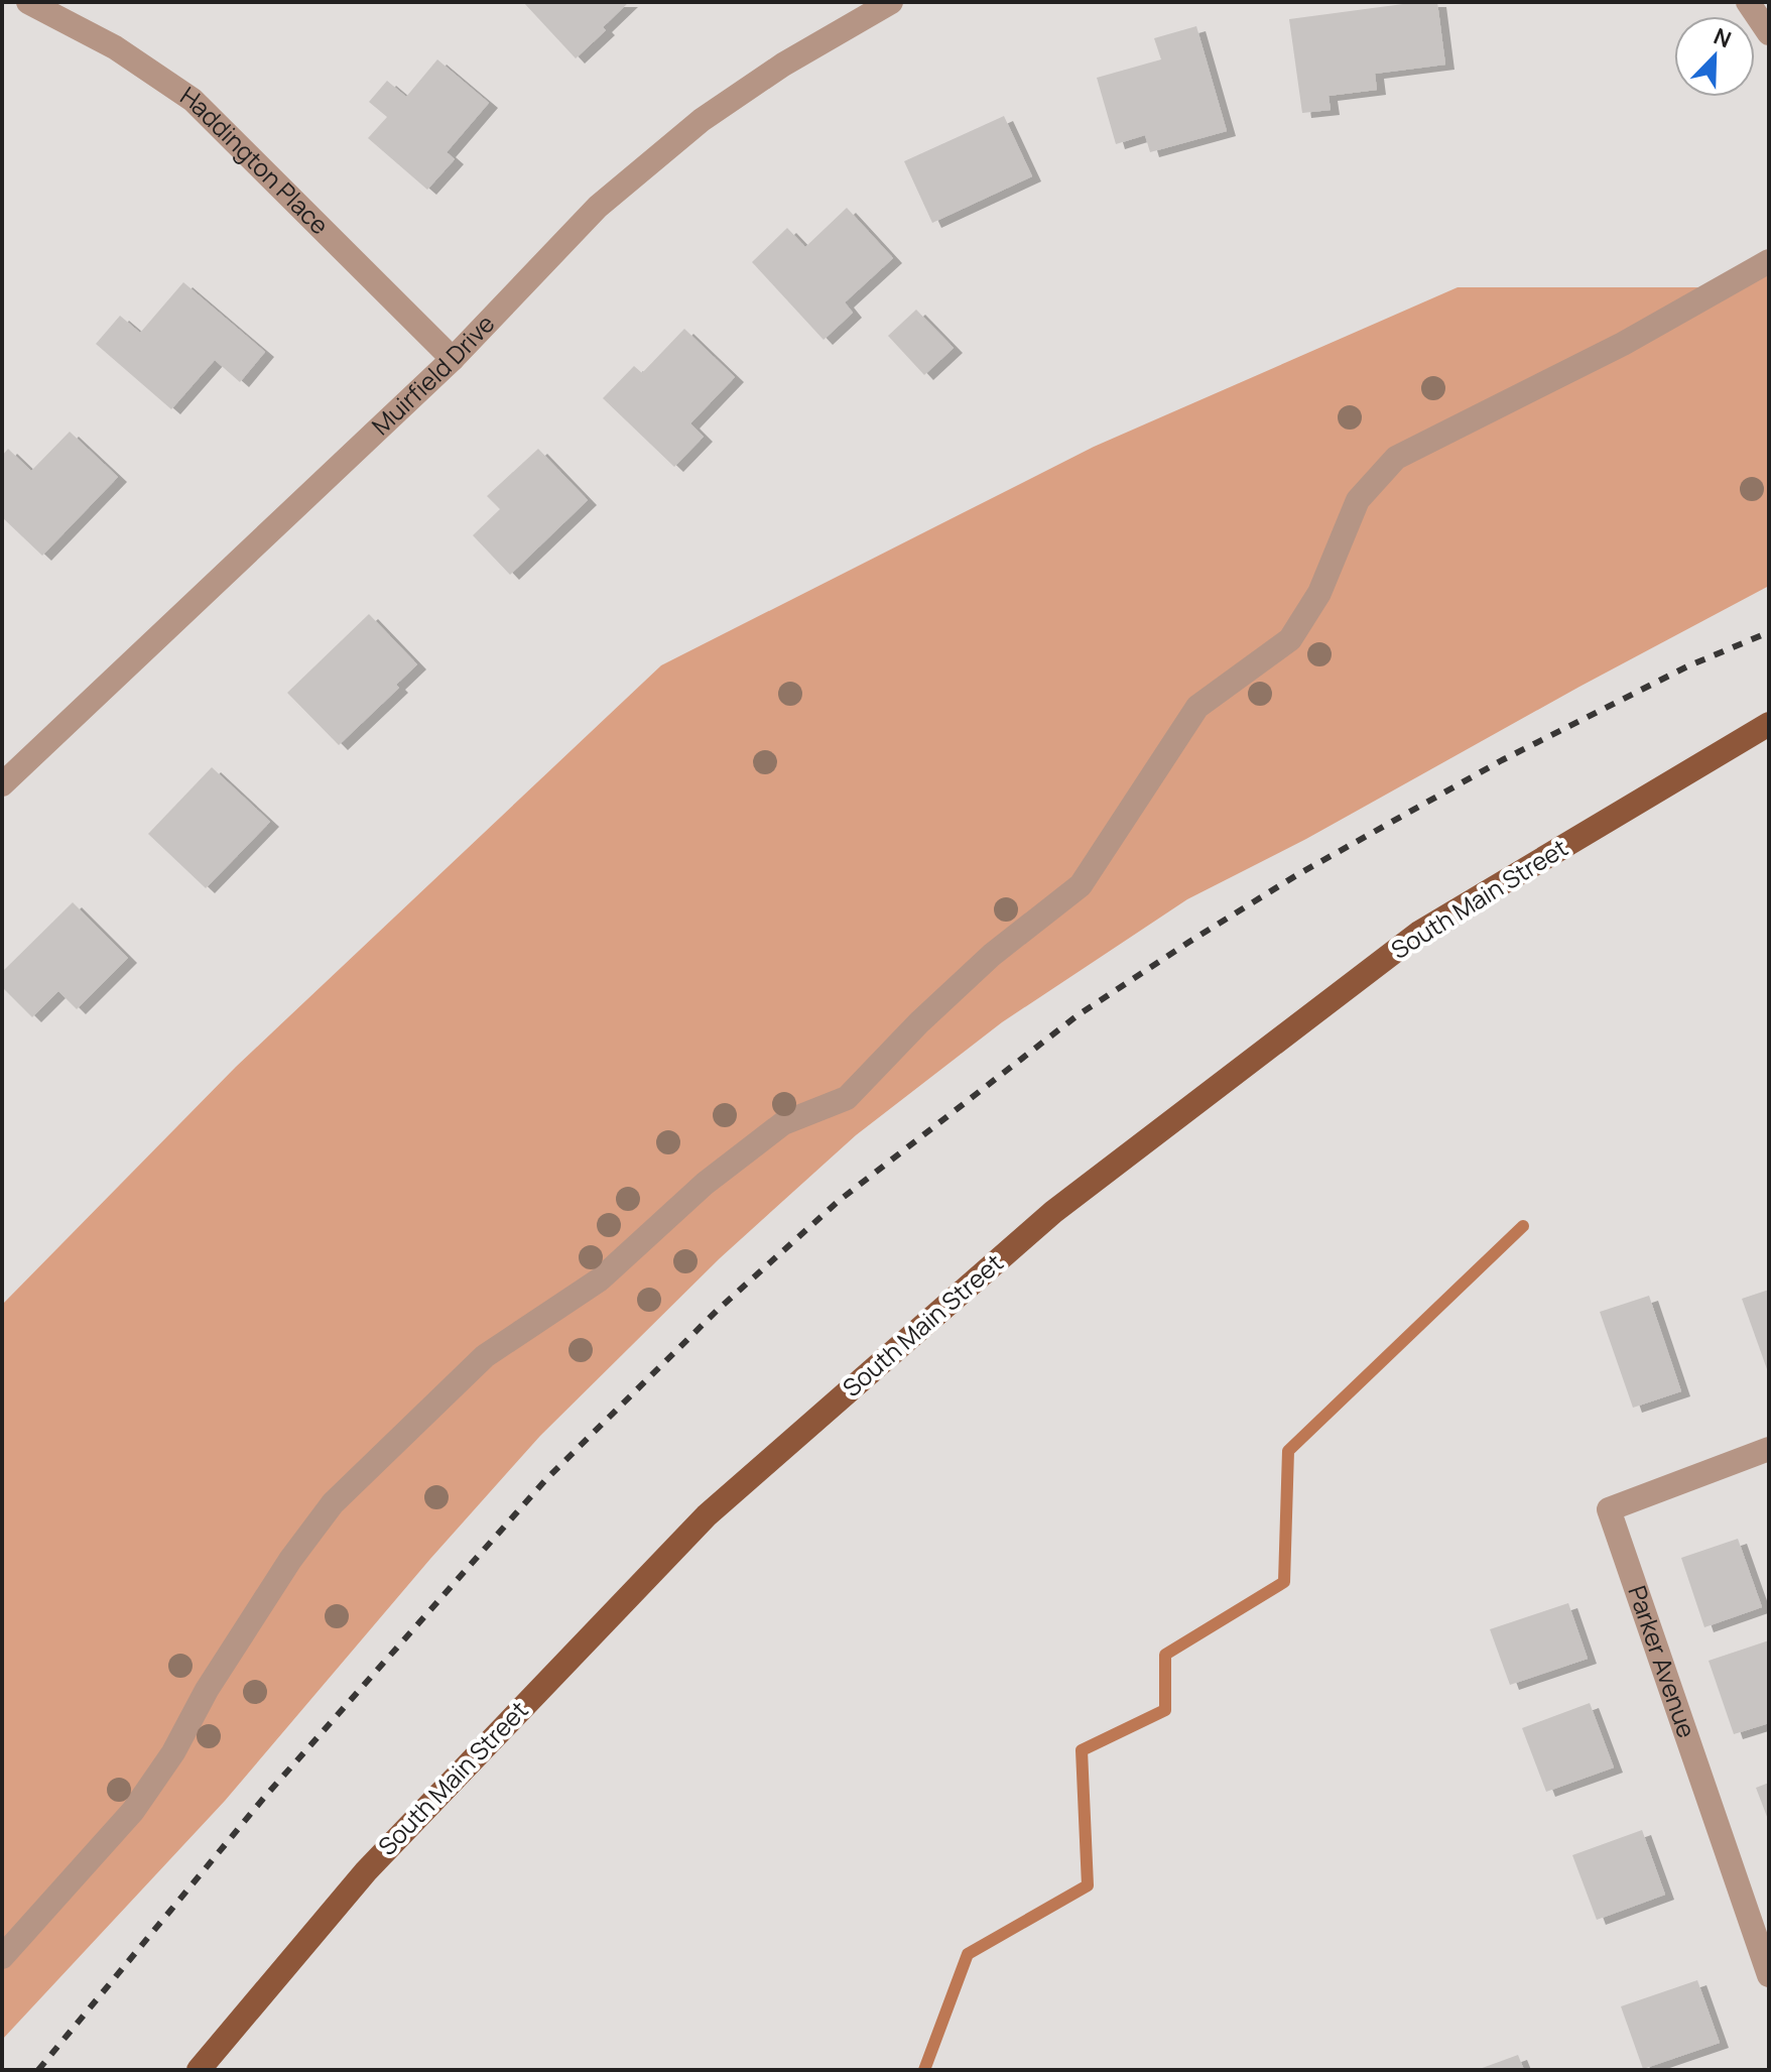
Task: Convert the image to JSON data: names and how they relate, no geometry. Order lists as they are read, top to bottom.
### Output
{
  "streets": {
    "main road": ["South Main Street"],
    "street": ["Haddington Place", "Muirfield Drive", "Parker Avenue"]
  },
  "crossings": [
    ["Haddington Place", "Muirfield Drive"]
  ],
  "north": "top right"
}
